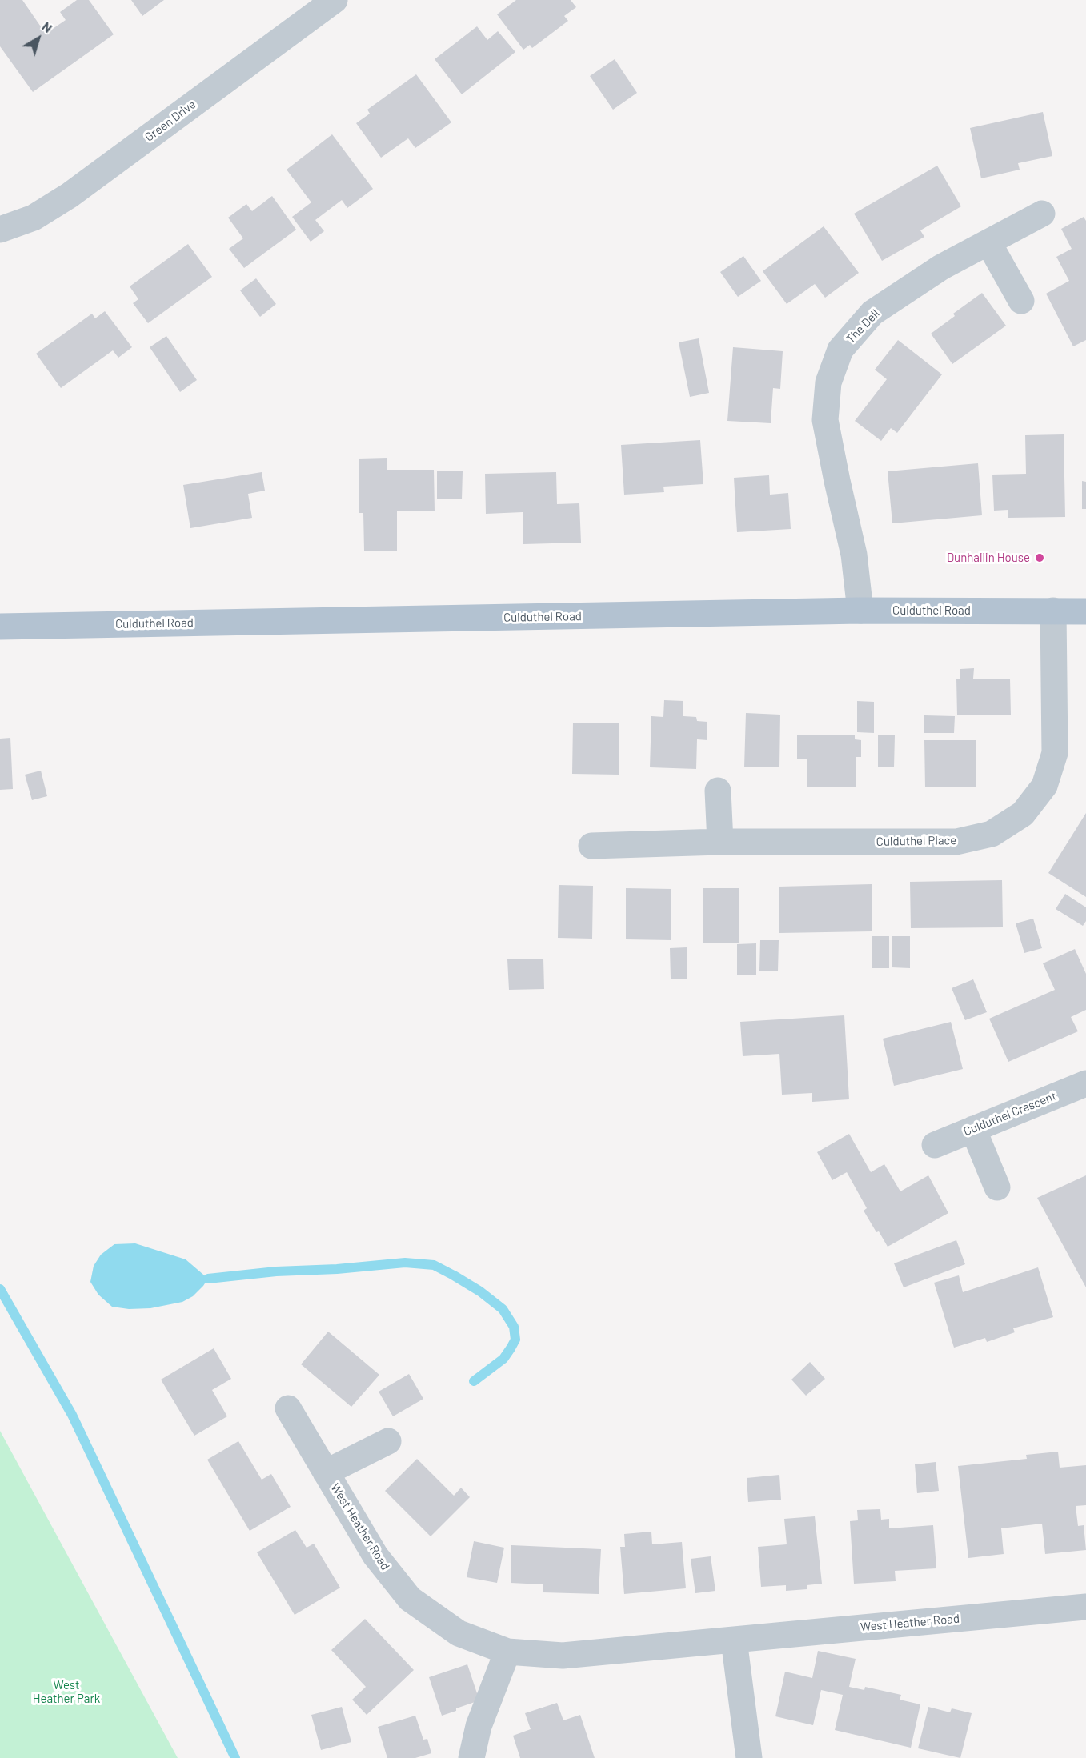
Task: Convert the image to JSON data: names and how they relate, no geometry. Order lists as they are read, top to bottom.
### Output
{
  "streets": {
    "main road": ["Culduthel Road"],
    "street": [
      "Green Drive",
      "The Dell",
      "Culduthel Place",
      "Culduthel Crescent",
      "West Heather Road"
    ]
  },
  "crossings": [
    ["The Dell", "Culduthel Road"],
    ["Culduthel Road", "Culduthel Place"]
  ],
  "parks": ["West Heather Park"],
  "places": ["Dunhallin House"],
  "north": "top right"
}
